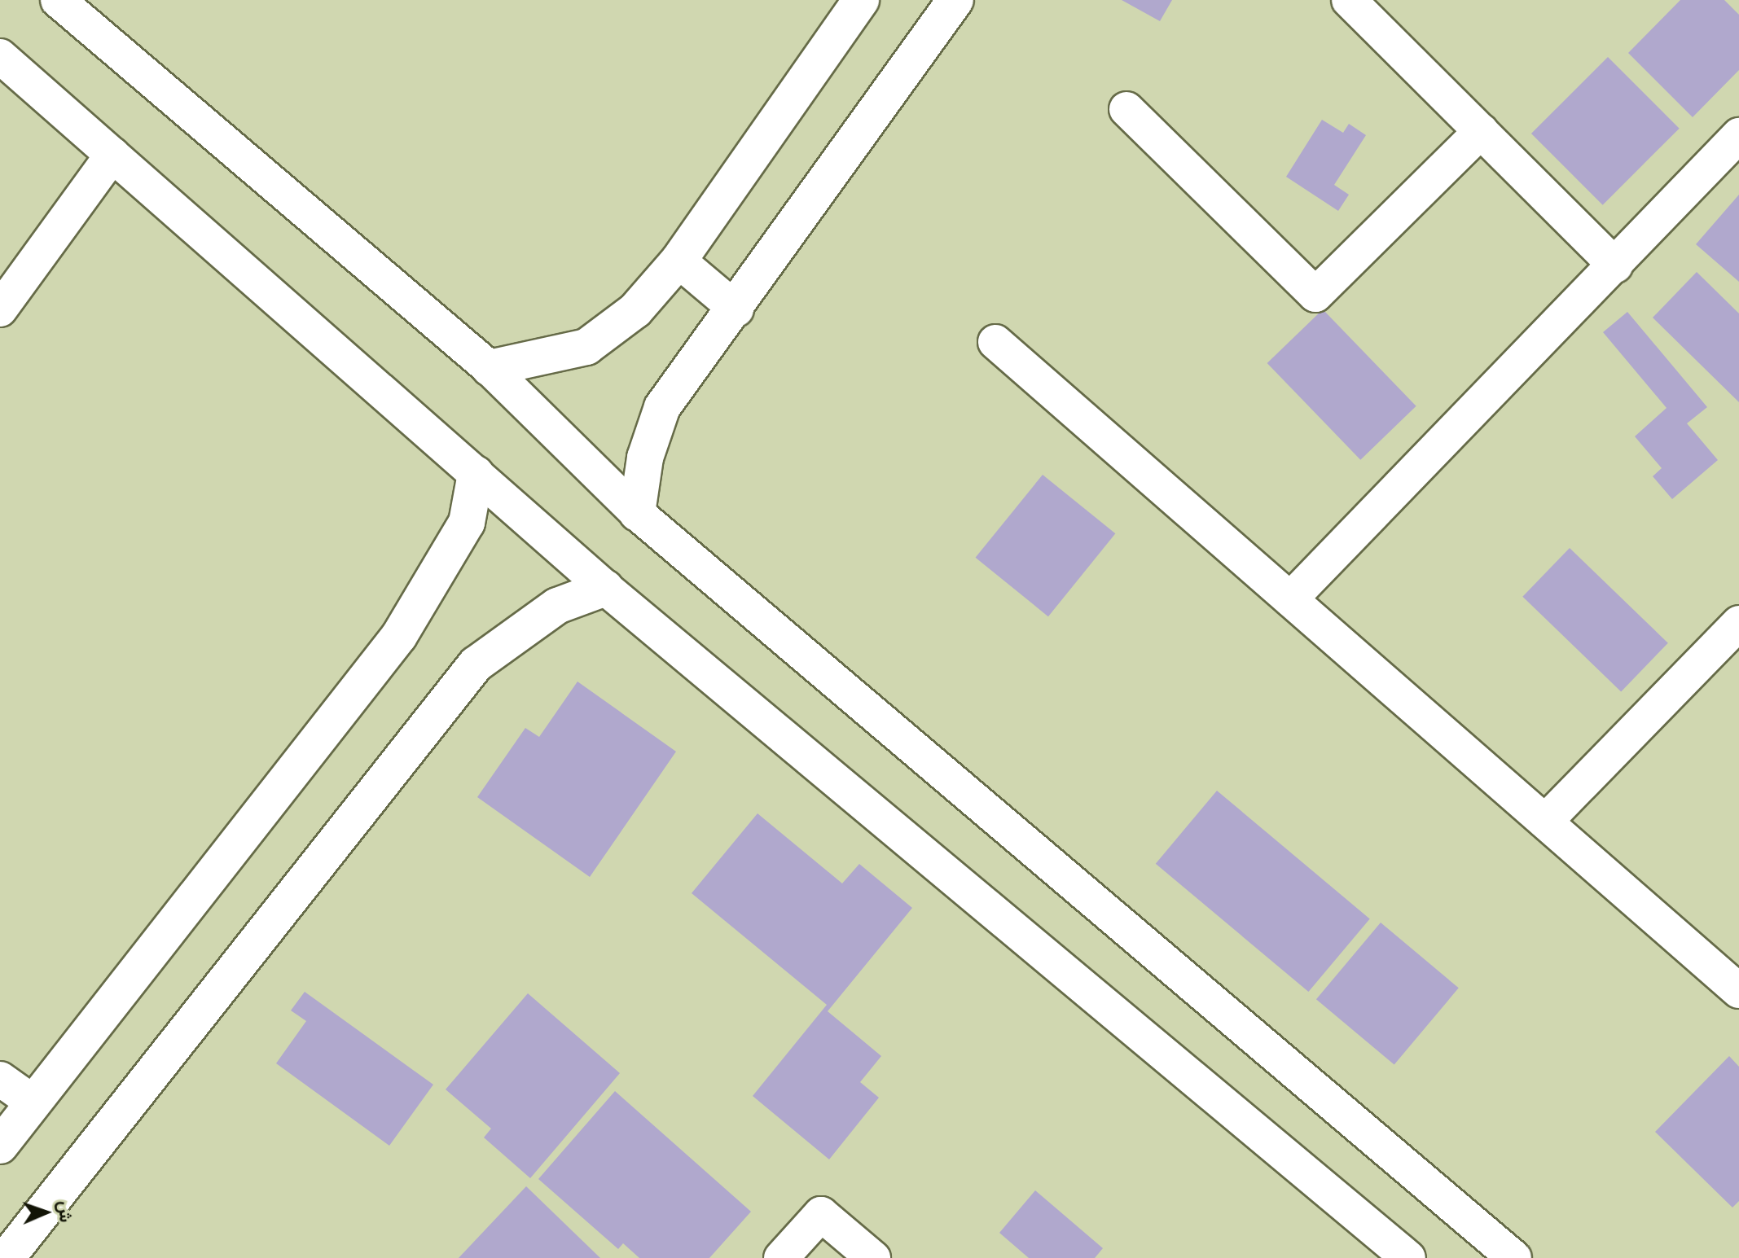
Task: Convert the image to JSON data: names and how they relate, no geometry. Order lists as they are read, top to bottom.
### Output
{
  "north": "right"
}
